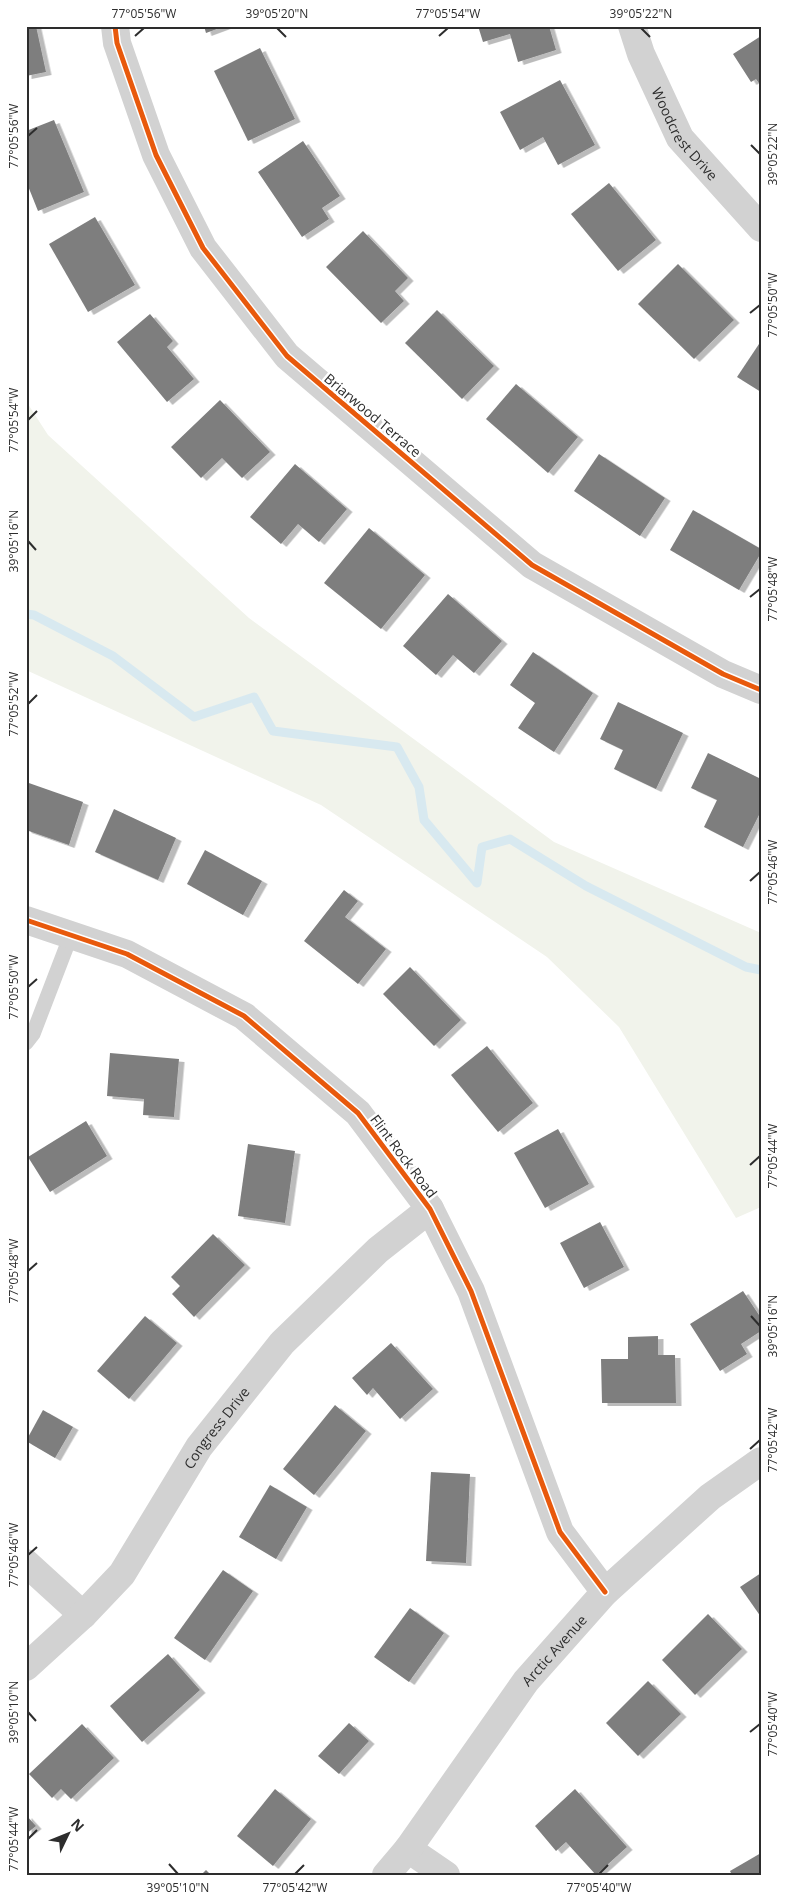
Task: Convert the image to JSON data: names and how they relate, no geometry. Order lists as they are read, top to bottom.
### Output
{
  "streets": {
    "street": [
      "Woodcrest Drive",
      "Briarwood Terrace",
      "Flint Rock Road",
      "Congress Drive",
      "Arctic Avenue"
    ]
  },
  "crossings": [
    ["Flint Rock Road", "Congress Drive"],
    ["Flint Rock Road", "Arctic Avenue"]
  ],
  "north": "top right",
  "coordinates": [
    "77°05'56\"W",
    "39°05'20\"N",
    "77°05'54\"W",
    "39°05'22\"N",
    "77°05'50\"W",
    "39°05'16\"N",
    "77°05'48\"W",
    "77°05'52\"W",
    "77°05'46\"W",
    "77°05'44\"W",
    "77°05'42\"W",
    "39°05'10\"N",
    "77°05'40\"W"
  ]
}
